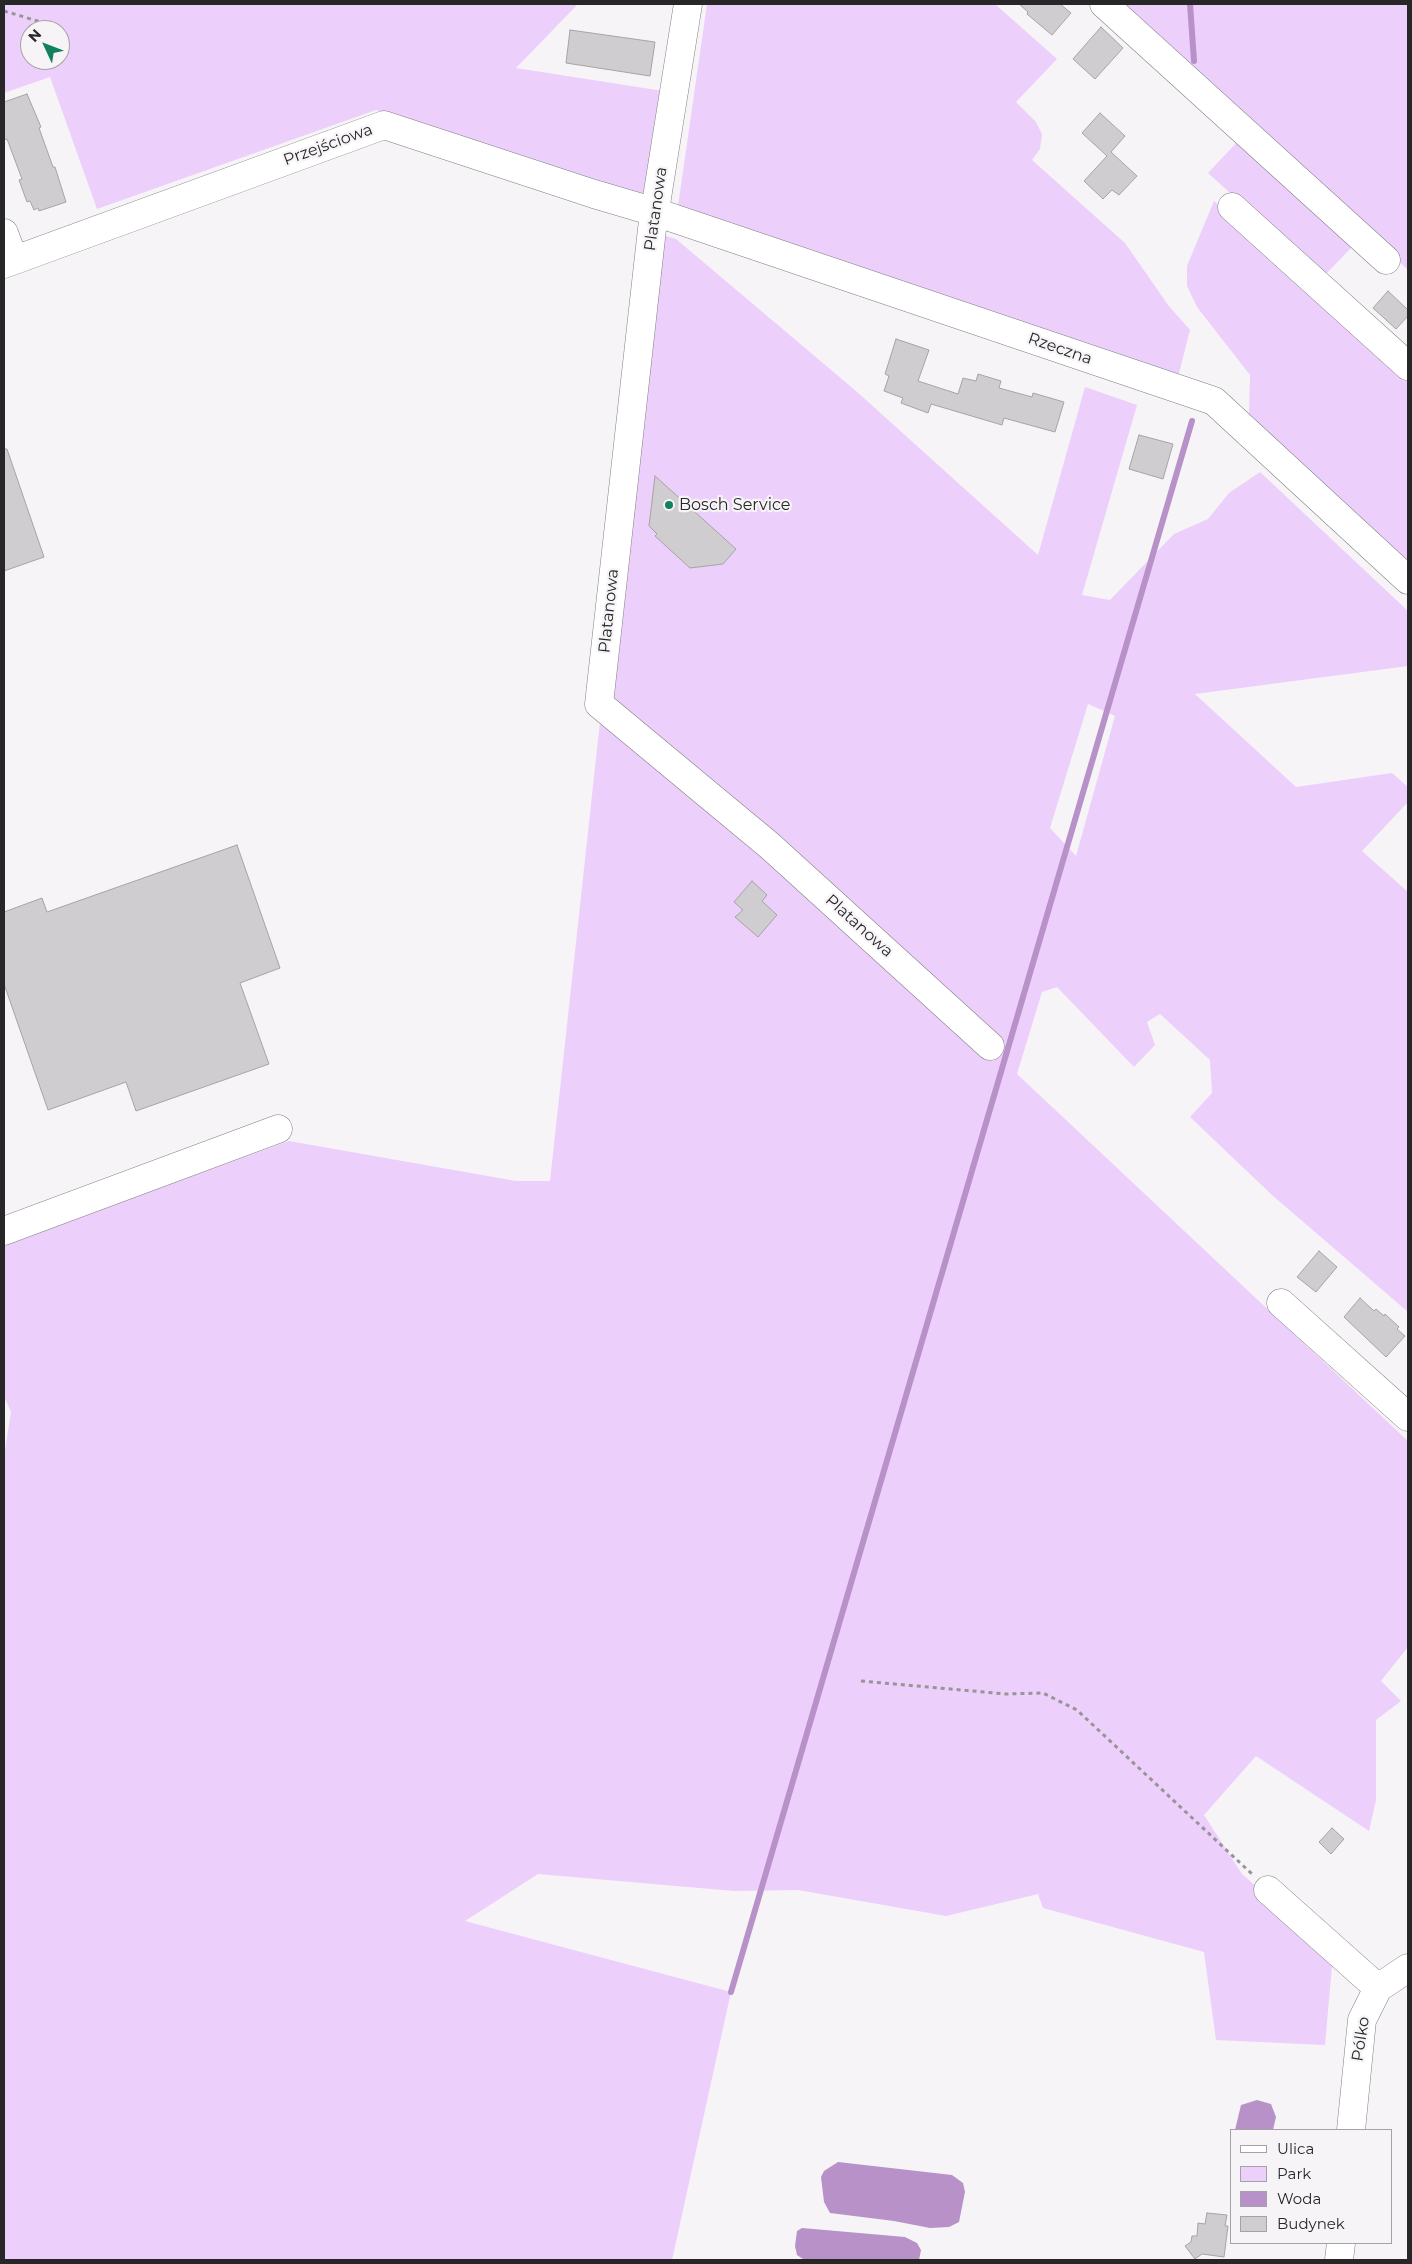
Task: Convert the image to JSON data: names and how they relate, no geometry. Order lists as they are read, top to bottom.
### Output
{
  "streets": {
    "street": [
      "Przejściowa",
      "Platanowa",
      "Rzeczna",
      "Pólko"
    ]
  },
  "crossings": [
    ["Przejściowa", "Platanowa"],
    ["Przejściowa", "Rzeczna"],
    ["Platanowa", "Rzeczna"]
  ],
  "places": ["Bosch Service"],
  "legend": [
    "Ulica",
    "Park",
    "Woda",
    "Budynek"
  ],
  "north": "top left"
}
